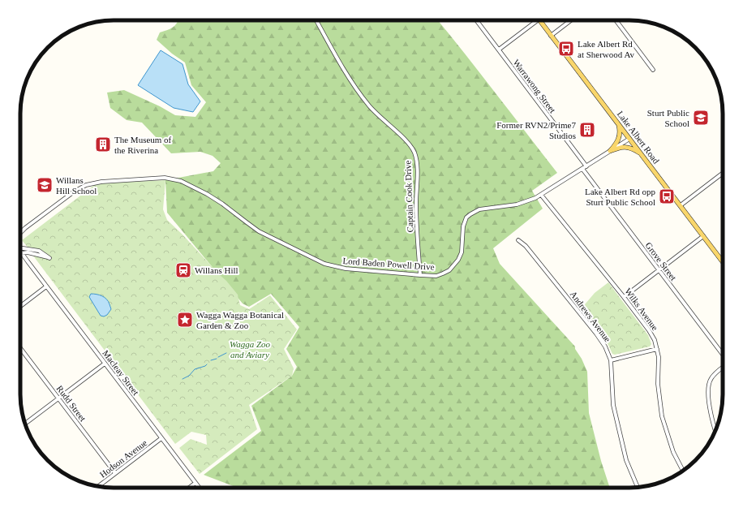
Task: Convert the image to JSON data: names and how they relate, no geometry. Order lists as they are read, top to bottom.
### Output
{
  "streets": {
    "main road": ["Lake Albert Road"],
    "street": [
      "Warrawong Street",
      "Captain Cook Drive",
      "Grove Street",
      "Lord Baden Powell Drive",
      "Wilks Avenue",
      "Andrews Avenue",
      "Macleay Street",
      "Rudd Street",
      "Hodson Avenue"
    ]
  },
  "crossings": [
    ["Warrawong Street", "Lord Baden Powell Drive"],
    ["Lake Albert Road", "Lord Baden Powell Drive"],
    ["Captain Cook Drive", "Lord Baden Powell Drive"],
    ["Grove Street", "Lord Baden Powell Drive"],
    ["Lord Baden Powell Drive", "Wilks Avenue"],
    ["Macleay Street", "Hodson Avenue"],
    ["Rudd Street", "Hodson Avenue"]
  ],
  "parks": ["Wagga Zoo and Aviary"],
  "places": {
    "bus stop": ["Lake Albert Rd at Sherwood Av", "Lake Albert Rd opp Sturt Public School"],
    "school or university": ["Sturt Public School", "Willans Hill School"],
    "building": ["Former RVN2/Prime7 Studios", "The Museum of the Riverina"],
    "station": ["Willans Hill"],
    "place": ["Wagga Wagga Botanical Garden & Zoo"]
  }
}
